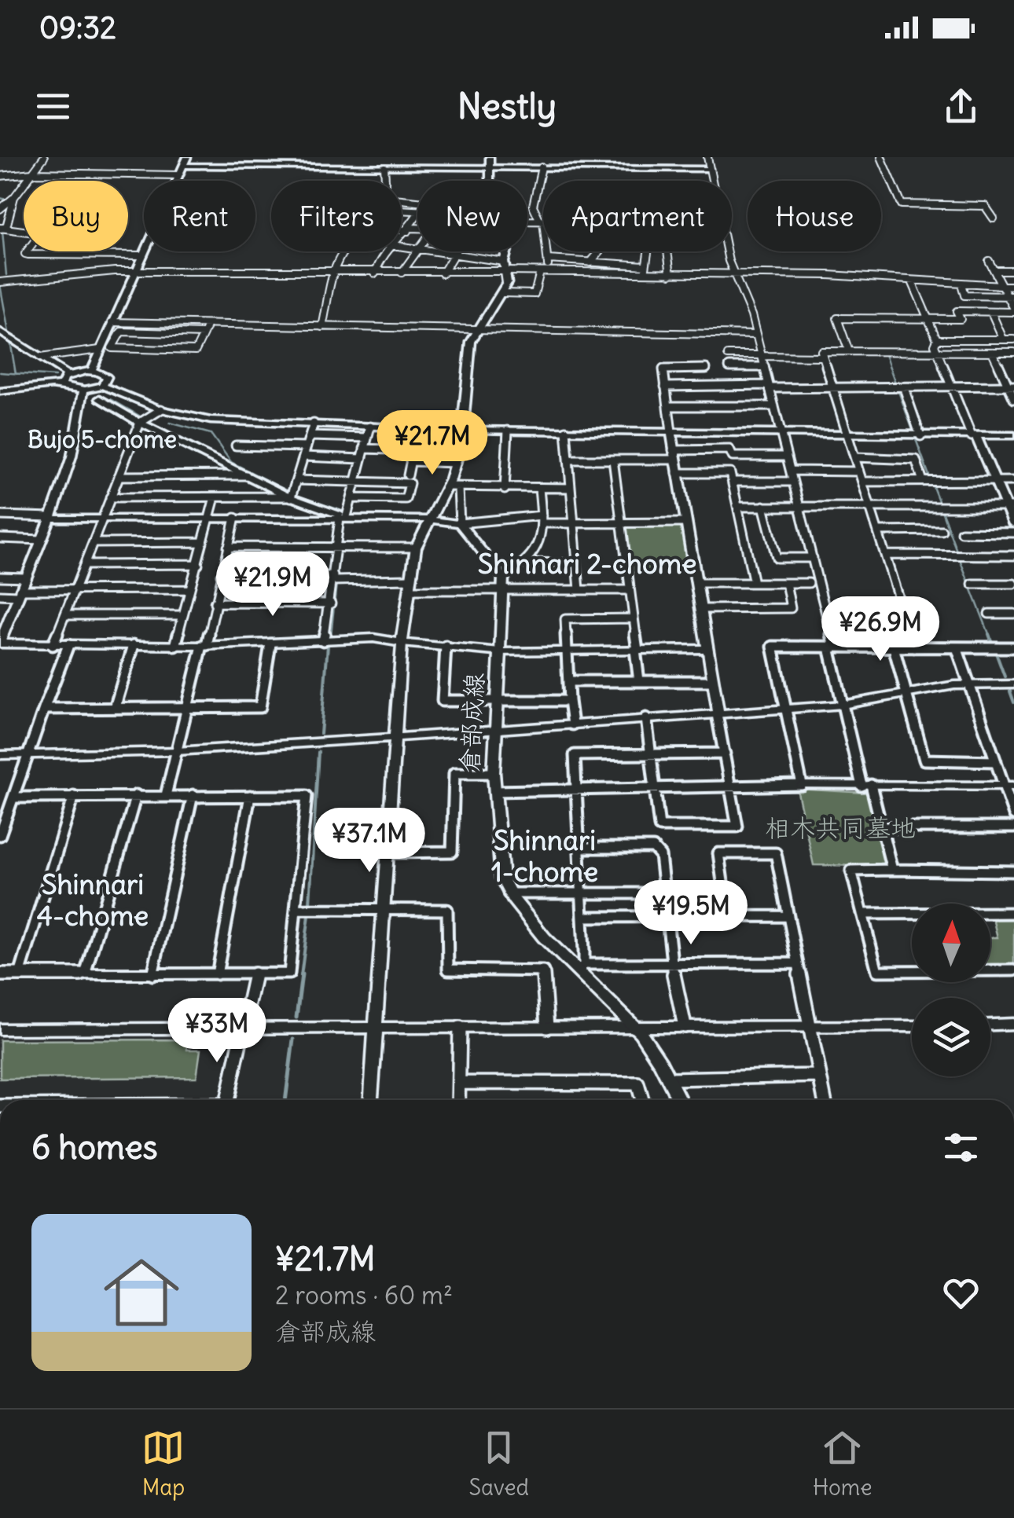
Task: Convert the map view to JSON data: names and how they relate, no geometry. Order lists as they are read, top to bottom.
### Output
{
  "streets": {
    "main road": ["倉部成線"]
  },
  "districts": [
    "Bujo 5-chome",
    "Shinnari 2-chome",
    "Shinnari 1-chome",
    "Shinnari 4-chome"
  ],
  "parks": ["相木共同墓地"],
  "north": "top",
  "page": {
    "status": "09:32",
    "header": "Nestly",
    "chip": [
      "Buy",
      "Rent",
      "Filters",
      "New",
      "Apartment",
      "House"
    ],
    "price": [
      "¥21.7M",
      "¥21.9M",
      "¥26.9M",
      "¥37.1M",
      "¥19.5M",
      "¥33M"
    ],
    "heading": "6 homes",
    "list": [
      {
        "name": "¥21.7M",
        "note": "2 rooms · 60 m² · 倉部成線"
      }
    ],
    "tabs": ["Map", "Saved", "Home"]
  }
}
